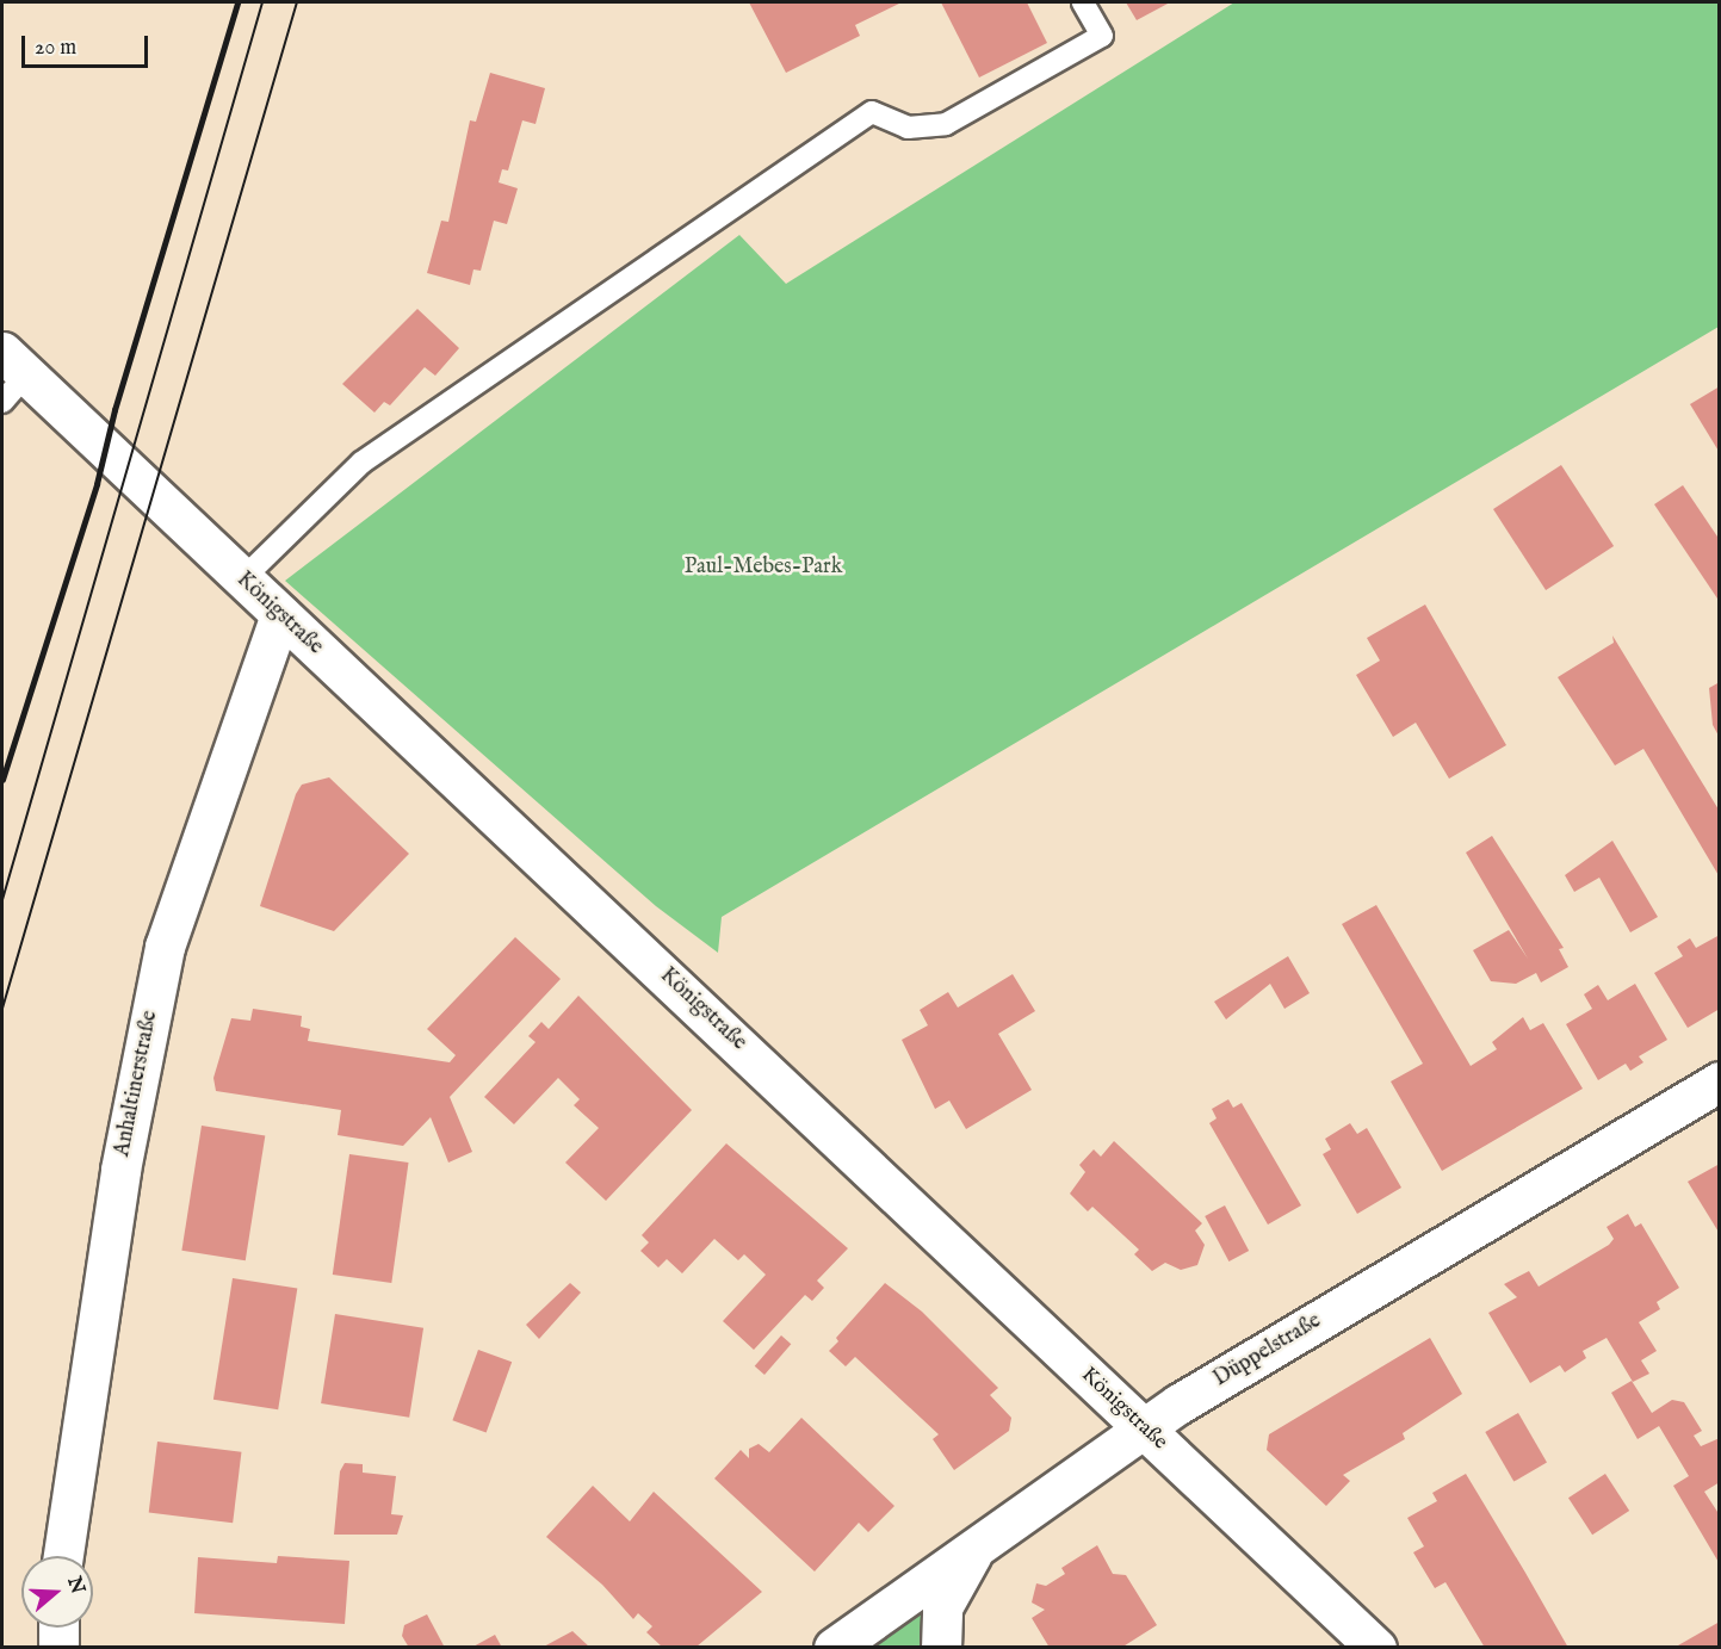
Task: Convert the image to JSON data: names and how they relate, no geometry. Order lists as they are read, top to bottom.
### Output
{
  "streets": {
    "street": ["Königstraße", "Anhaltinerstraße", "Düppelstraße"]
  },
  "crossings": [
    ["Königstraße", "Anhaltinerstraße"],
    ["Königstraße", "Düppelstraße"]
  ],
  "parks": ["Paul-Mebes-Park"],
  "scale_bar": "20 m",
  "north": "right"
}
